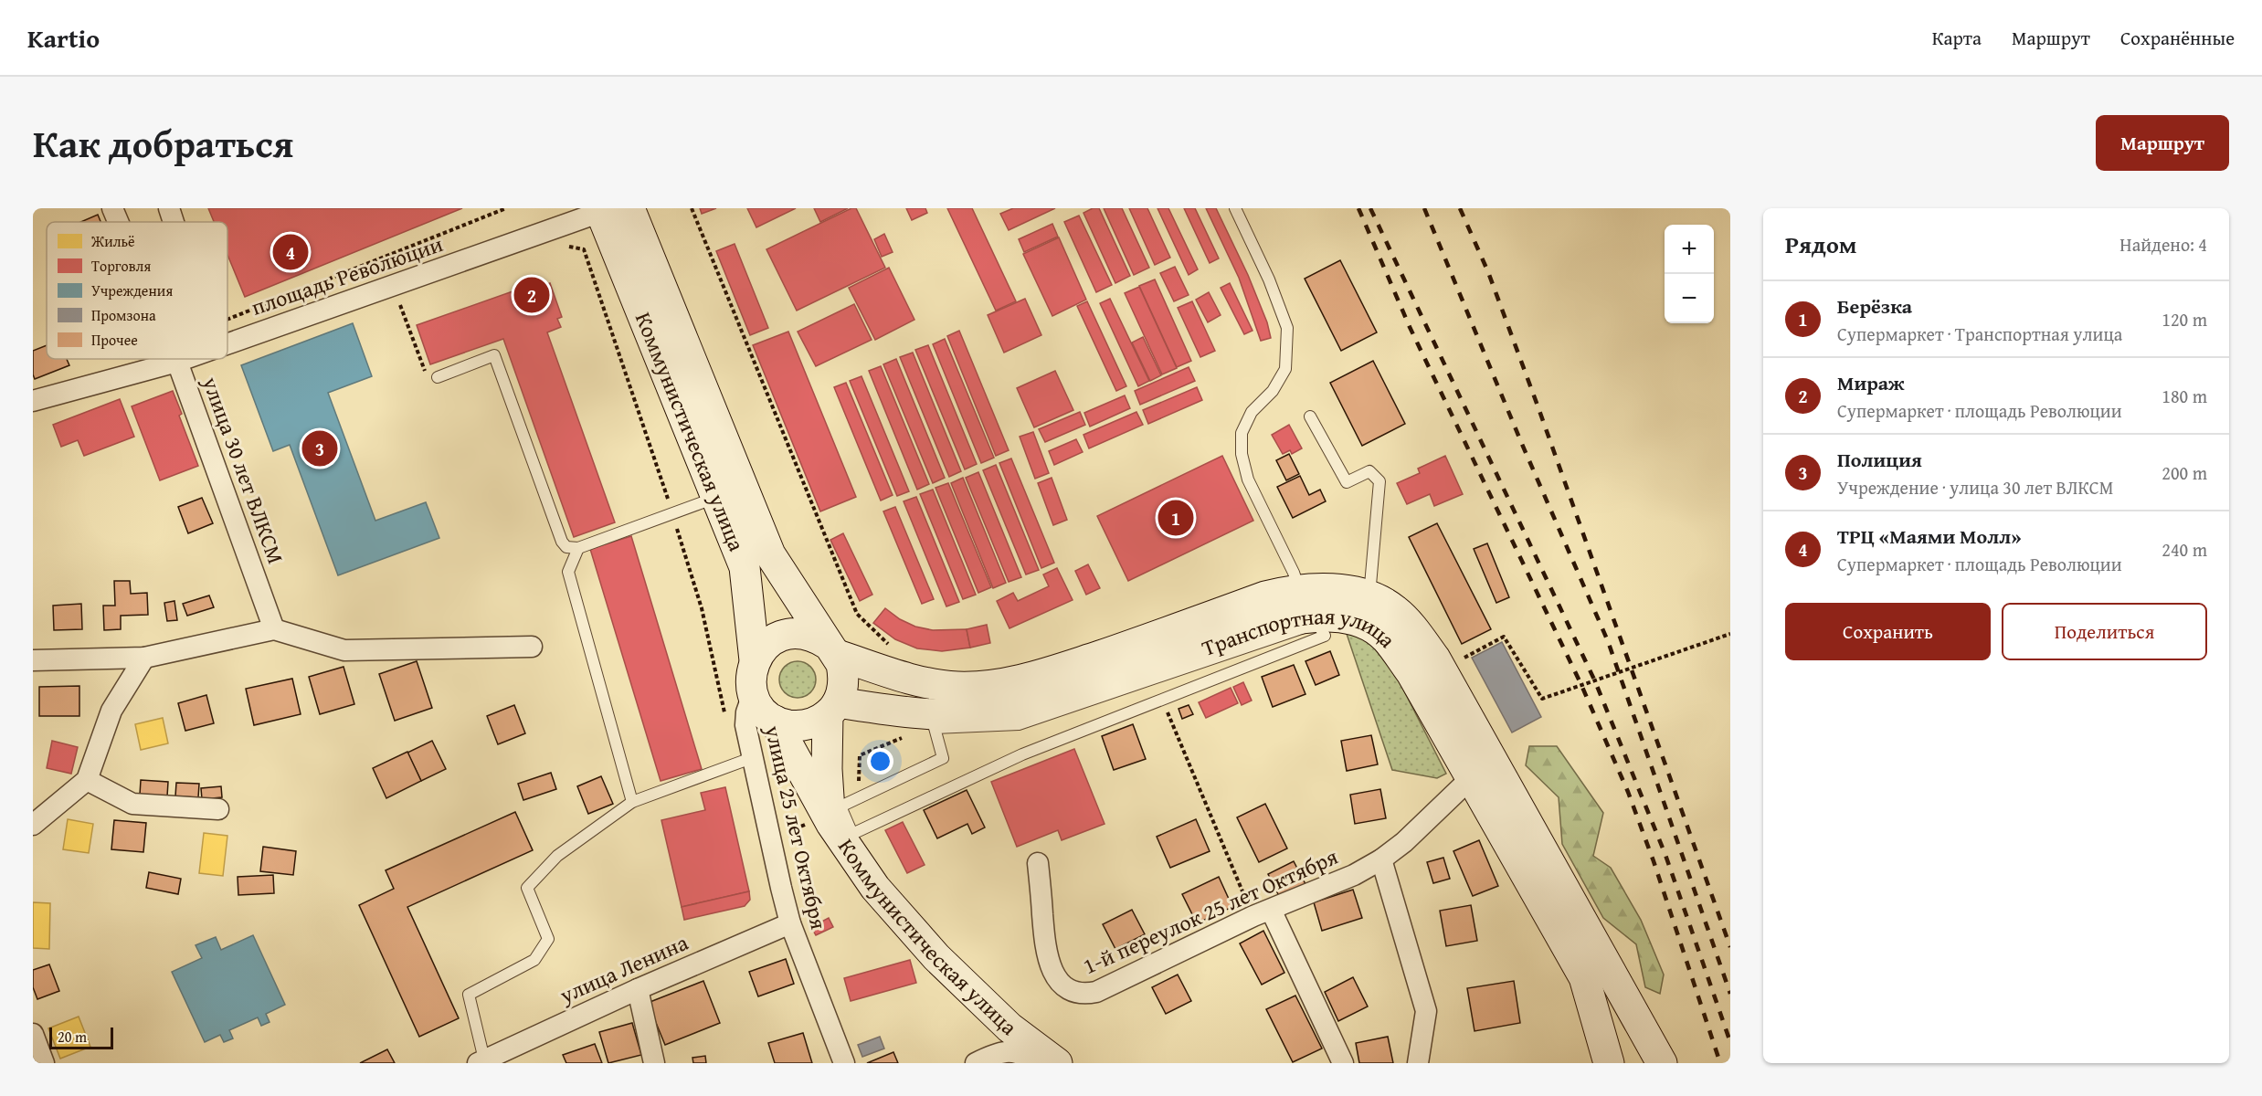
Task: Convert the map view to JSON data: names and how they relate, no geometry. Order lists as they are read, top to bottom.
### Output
{
  "streets": {
    "street": [
      "площадь Революции",
      "Коммунистическая улица",
      "улица 30 лет ВЛКСМ",
      "Транспортная улица",
      "улица 25 лет Октября",
      "1-й переулок 25 лет Октября",
      "улица Ленина"
    ]
  },
  "crossings": [
    ["площадь Революции", "Коммунистическая улица"],
    ["площадь Революции", "улица 30 лет ВЛКСМ"],
    ["Коммунистическая улица", "Транспортная улица"],
    ["Коммунистическая улица", "улица 25 лет Октября"],
    ["Транспортная улица", "улица 25 лет Октября"],
    ["Транспортная улица", "1-й переулок 25 лет Октября"],
    ["улица 25 лет Октября", "улица Ленина"]
  ],
  "legend": [
    "Жильё",
    "Торговля",
    "Учреждения",
    "Промзона",
    "Прочее"
  ],
  "scale_bar": "20 m",
  "page": {
    "header": "Kartio",
    "nav": ["Карта", "Маршрут", "Сохранённые"],
    "title": "Как добраться",
    "buttons": [
      "Маршрут",
      ["Сохранить", "Поделиться"]
    ],
    "heading": ["Рядом", "Найдено: 4"],
    "map_buttons": ["+", "−"],
    "pins": [
      "4",
      "2",
      "3",
      "1"
    ],
    "list": [
      {
        "mark": "1",
        "name": "Берёзка",
        "note": "Супермаркет · Транспортная улица",
        "value": "120 m"
      },
      {
        "mark": "2",
        "name": "Мираж",
        "note": "Супермаркет · площадь Революции",
        "value": "180 m"
      },
      {
        "mark": "3",
        "name": "Полиция",
        "note": "Учреждение · улица 30 лет ВЛКСМ",
        "value": "200 m"
      },
      {
        "mark": "4",
        "name": "ТРЦ «Маями Молл»",
        "note": "Супермаркет · площадь Революции",
        "value": "240 m"
      }
    ],
    "scale": "20 m"
  }
}
